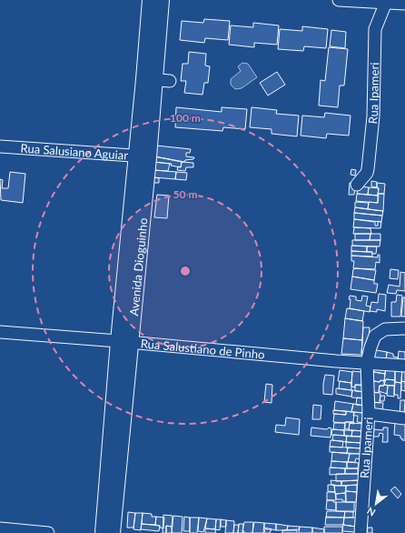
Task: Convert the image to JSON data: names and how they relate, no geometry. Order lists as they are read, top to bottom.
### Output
{
  "streets": {
    "main road": ["Avenida Dioguinho"],
    "street": ["Rua Ipameri", "Rua Salusiano Aguiar", "Rua Salustiano de Pinho"]
  },
  "crossings": [
    ["Rua Ipameri", "Rua Salustiano de Pinho"],
    ["Rua Salusiano Aguiar", "Avenida Dioguinho"],
    ["Avenida Dioguinho", "Rua Salustiano de Pinho"]
  ],
  "north": "bottom left",
  "rings": ["100 m", "50 m"]
}
